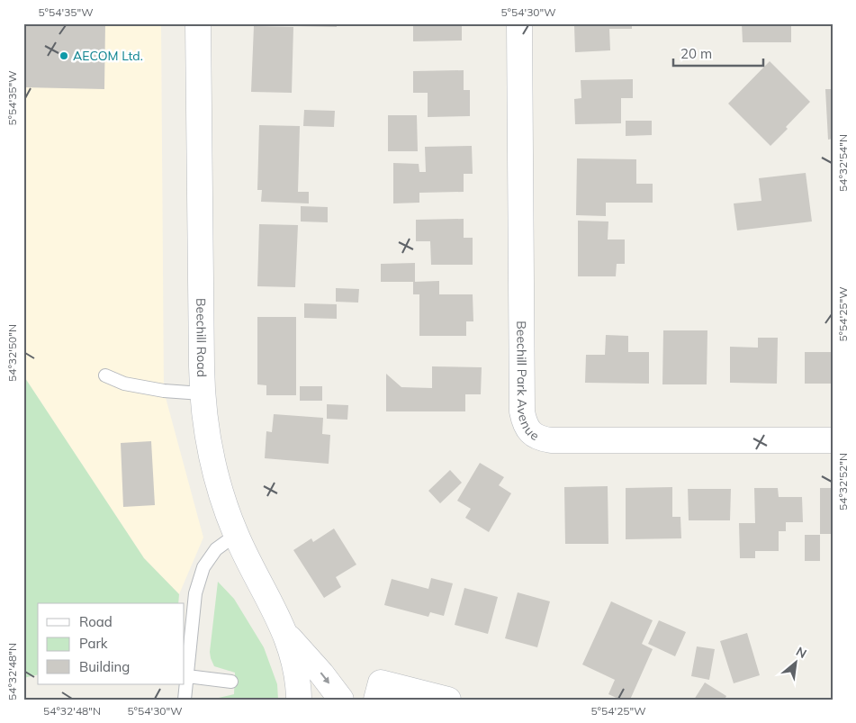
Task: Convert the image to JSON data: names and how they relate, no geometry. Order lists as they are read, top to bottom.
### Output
{
  "streets": {
    "street": ["Beechill Road", "Beechill Park Avenue"]
  },
  "places": ["AECOM Ltd."],
  "legend": ["Road", "Park", "Building"],
  "scale_bar": "20 m",
  "north": "top right",
  "coordinates": [
    "5°54'35\"W",
    "5°54'30\"W",
    "54°32'54\"N",
    "5°54'25\"W",
    "54°32'50\"N",
    "54°32'52\"N",
    "54°32'48\"N"
  ]
}
